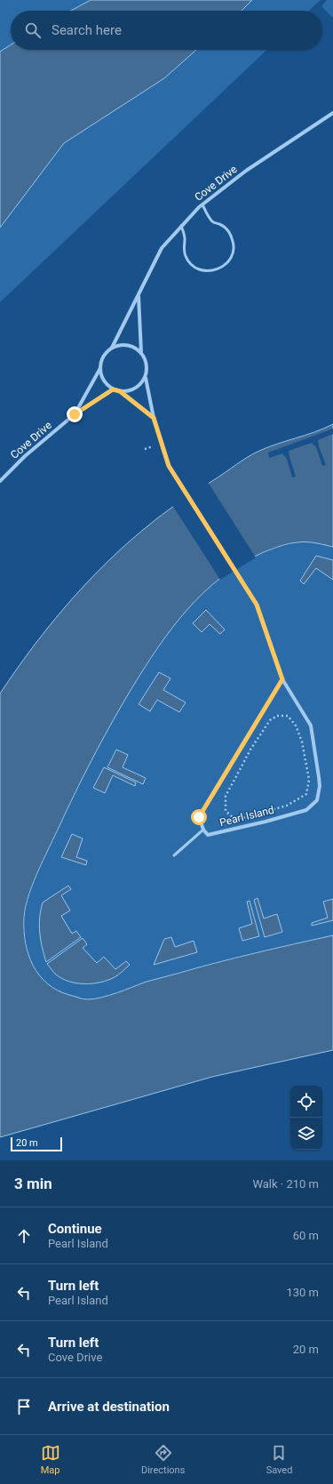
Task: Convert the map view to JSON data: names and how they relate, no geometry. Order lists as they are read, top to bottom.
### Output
{
  "streets": {
    "street": ["Cove Drive", "Pearl Island"]
  },
  "crossings": [
    ["Cove Drive", "Pearl Island"]
  ],
  "scale_bar": "20 m",
  "page": {
    "search": "Search here",
    "scale": "20 m",
    "heading": ["3 min", "Walk · 210 m"],
    "list": [
      ["Continue", "Pearl Island", "60 m"],
      ["Turn left", "Pearl Island", "130 m"],
      ["Turn left", "Cove Drive", "20 m"],
      "Arrive at destination"
    ],
    "nav": ["Map", "Directions", "Saved"]
  }
}
